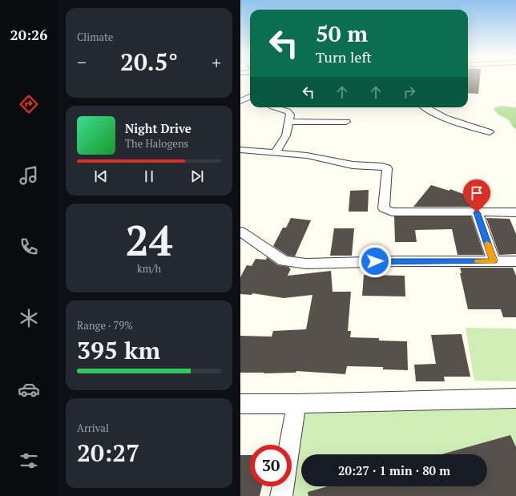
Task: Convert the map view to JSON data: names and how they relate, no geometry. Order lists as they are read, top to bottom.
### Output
{
  "page": {
    "tabs": "20:26",
    "tile": [
      "Climate",
      ["24", "km/h"],
      ["Range · 79%", "395 km"],
      ["Arrival", "20:27"]
    ],
    "turn": ["50 m", "Turn left"],
    "heat": ["−", "20.5°", "+"],
    "song": ["Night Drive", "The Halogens"],
    "limit": "30",
    "trip": "20:27 · 1 min · 80 m"
  }
}
